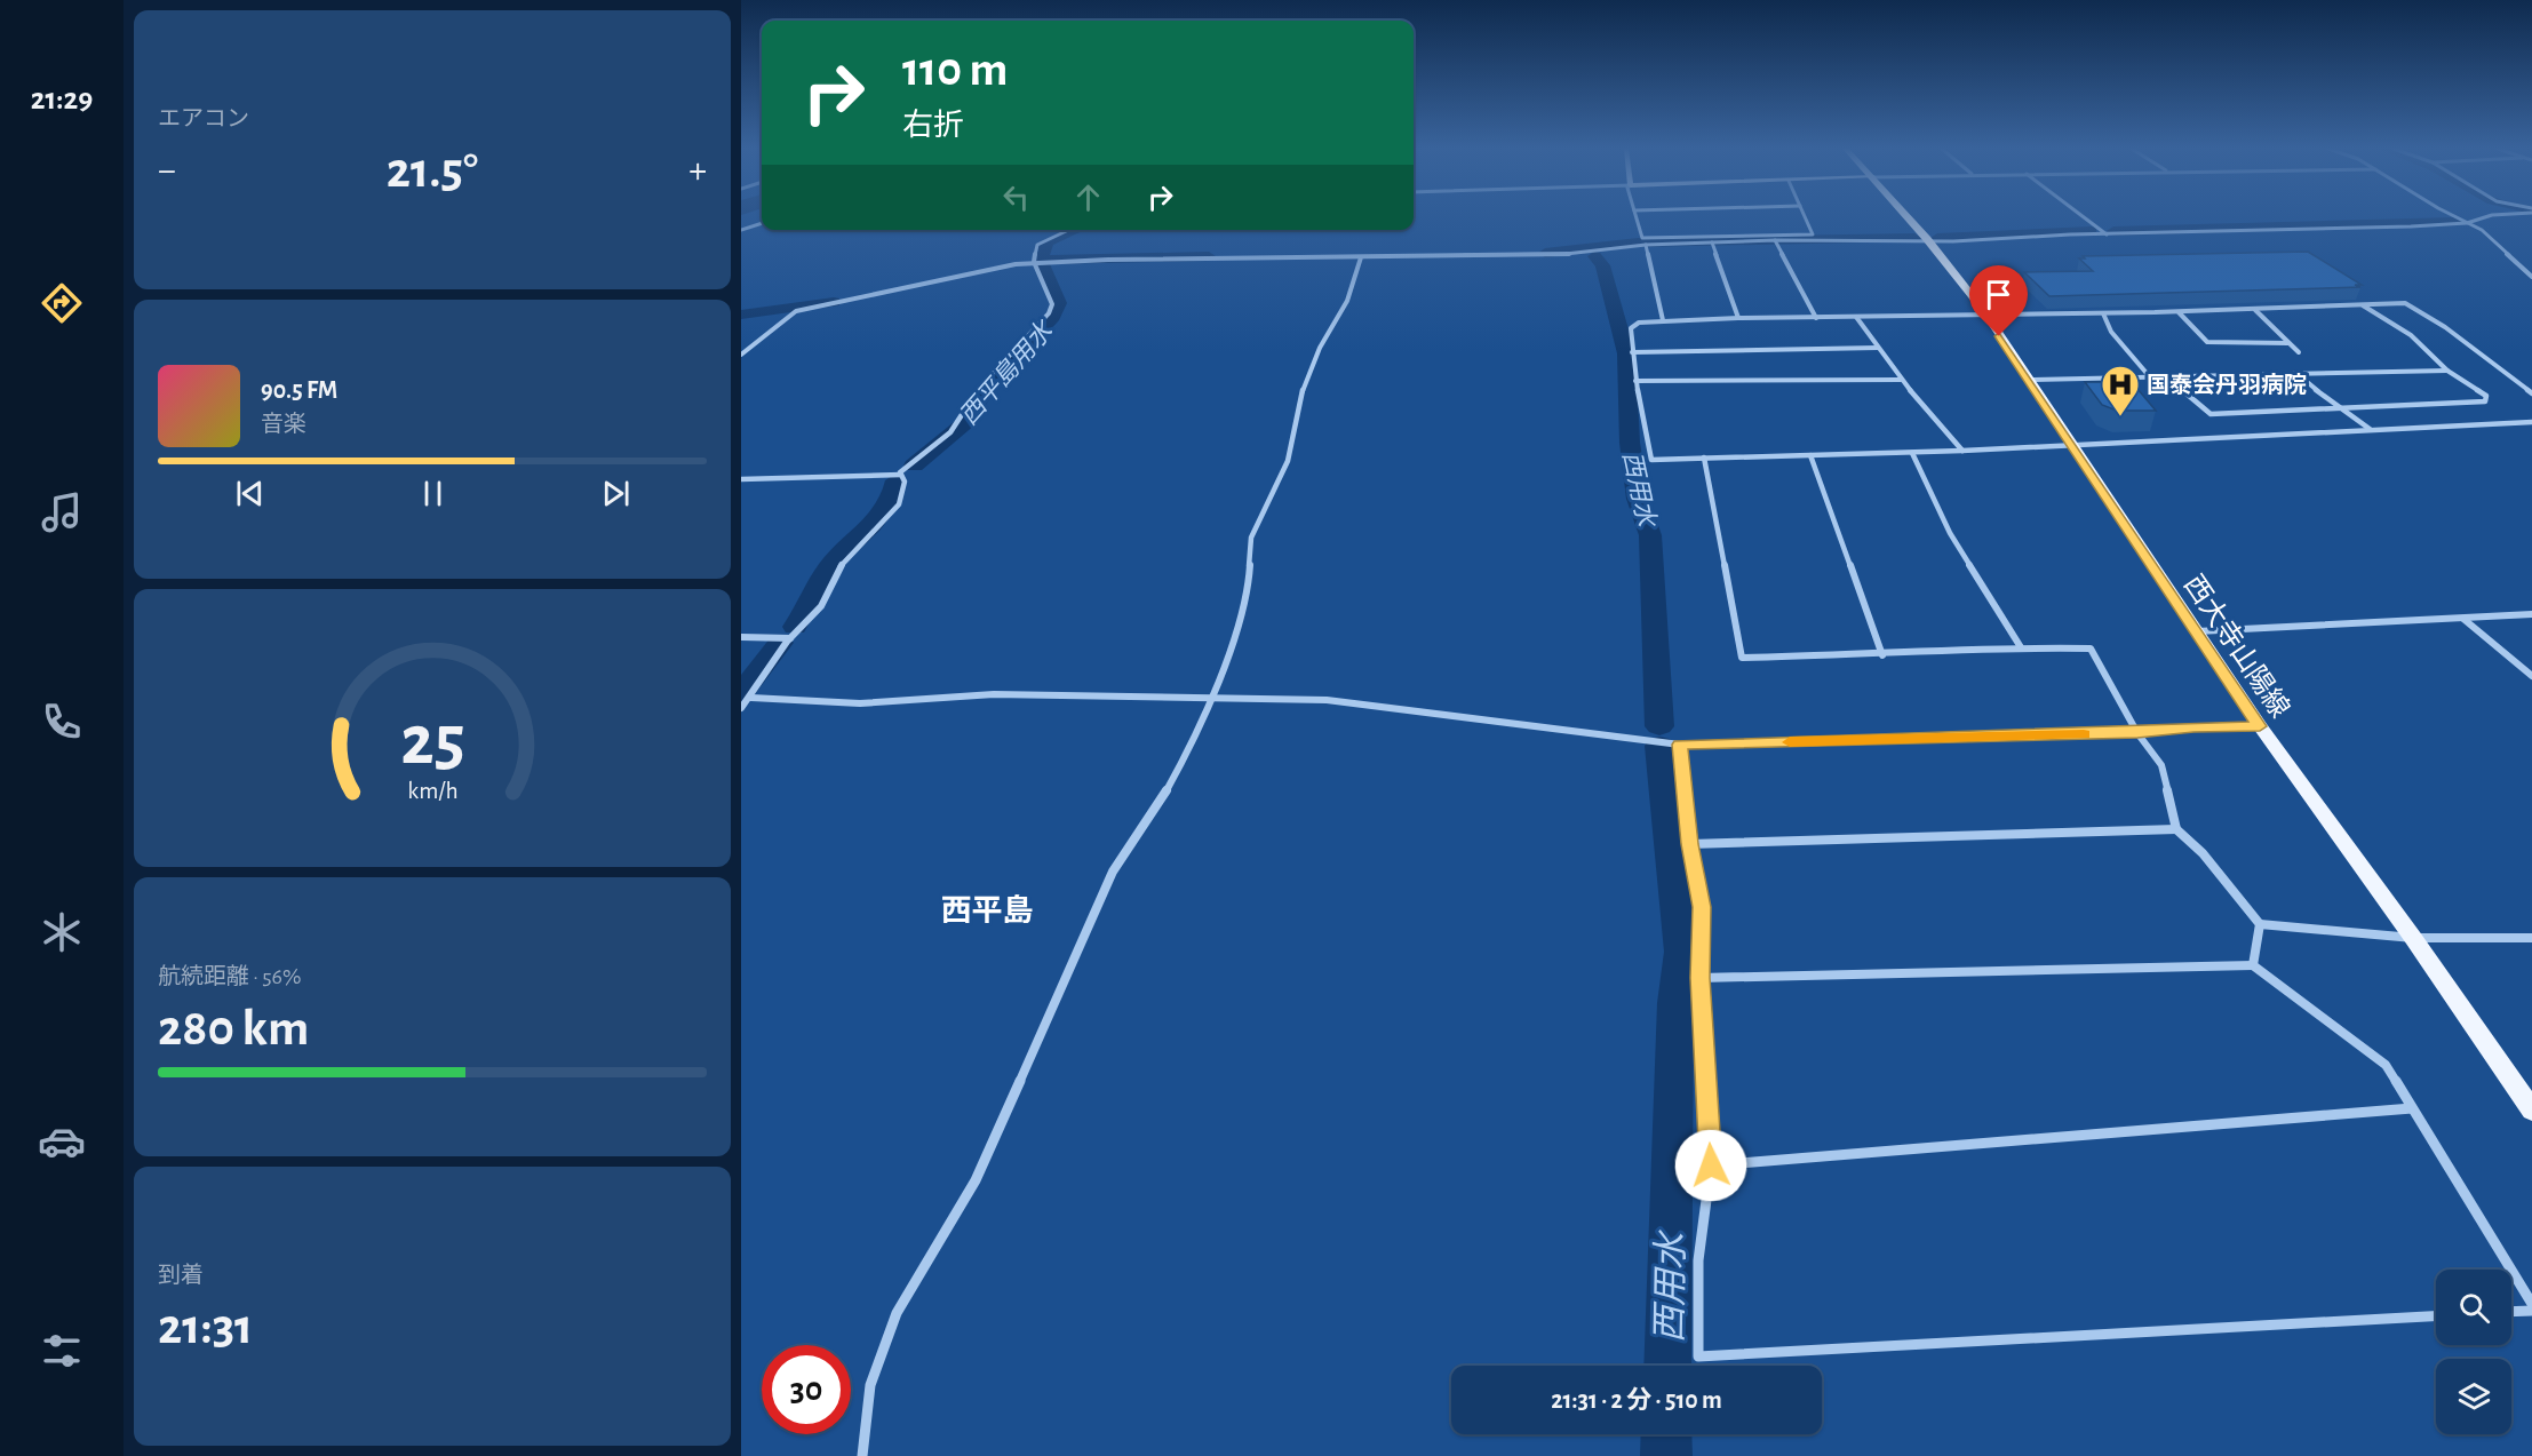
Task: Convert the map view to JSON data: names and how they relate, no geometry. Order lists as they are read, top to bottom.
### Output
{
  "streets": {
    "main road": ["西大寺山陽線"]
  },
  "districts": ["西平島"],
  "water": ["西平島用水", "西用水"],
  "places": {
    "hospital": ["国泰会丹羽病院"]
  },
  "page": {
    "tabs": "21:29",
    "tile": [
      "エアコン",
      ["航続距離 · 56%", "280 km"],
      ["到着", "21:31"]
    ],
    "turn": ["110 m", "右折"],
    "heat": ["−", "21.5°", "+"],
    "song": ["90.5 FM", "音楽"],
    "limit": "30",
    "trip": "21:31 · 2 分 · 510 m",
    "gauge": ["25", "km/h"]
  }
}
